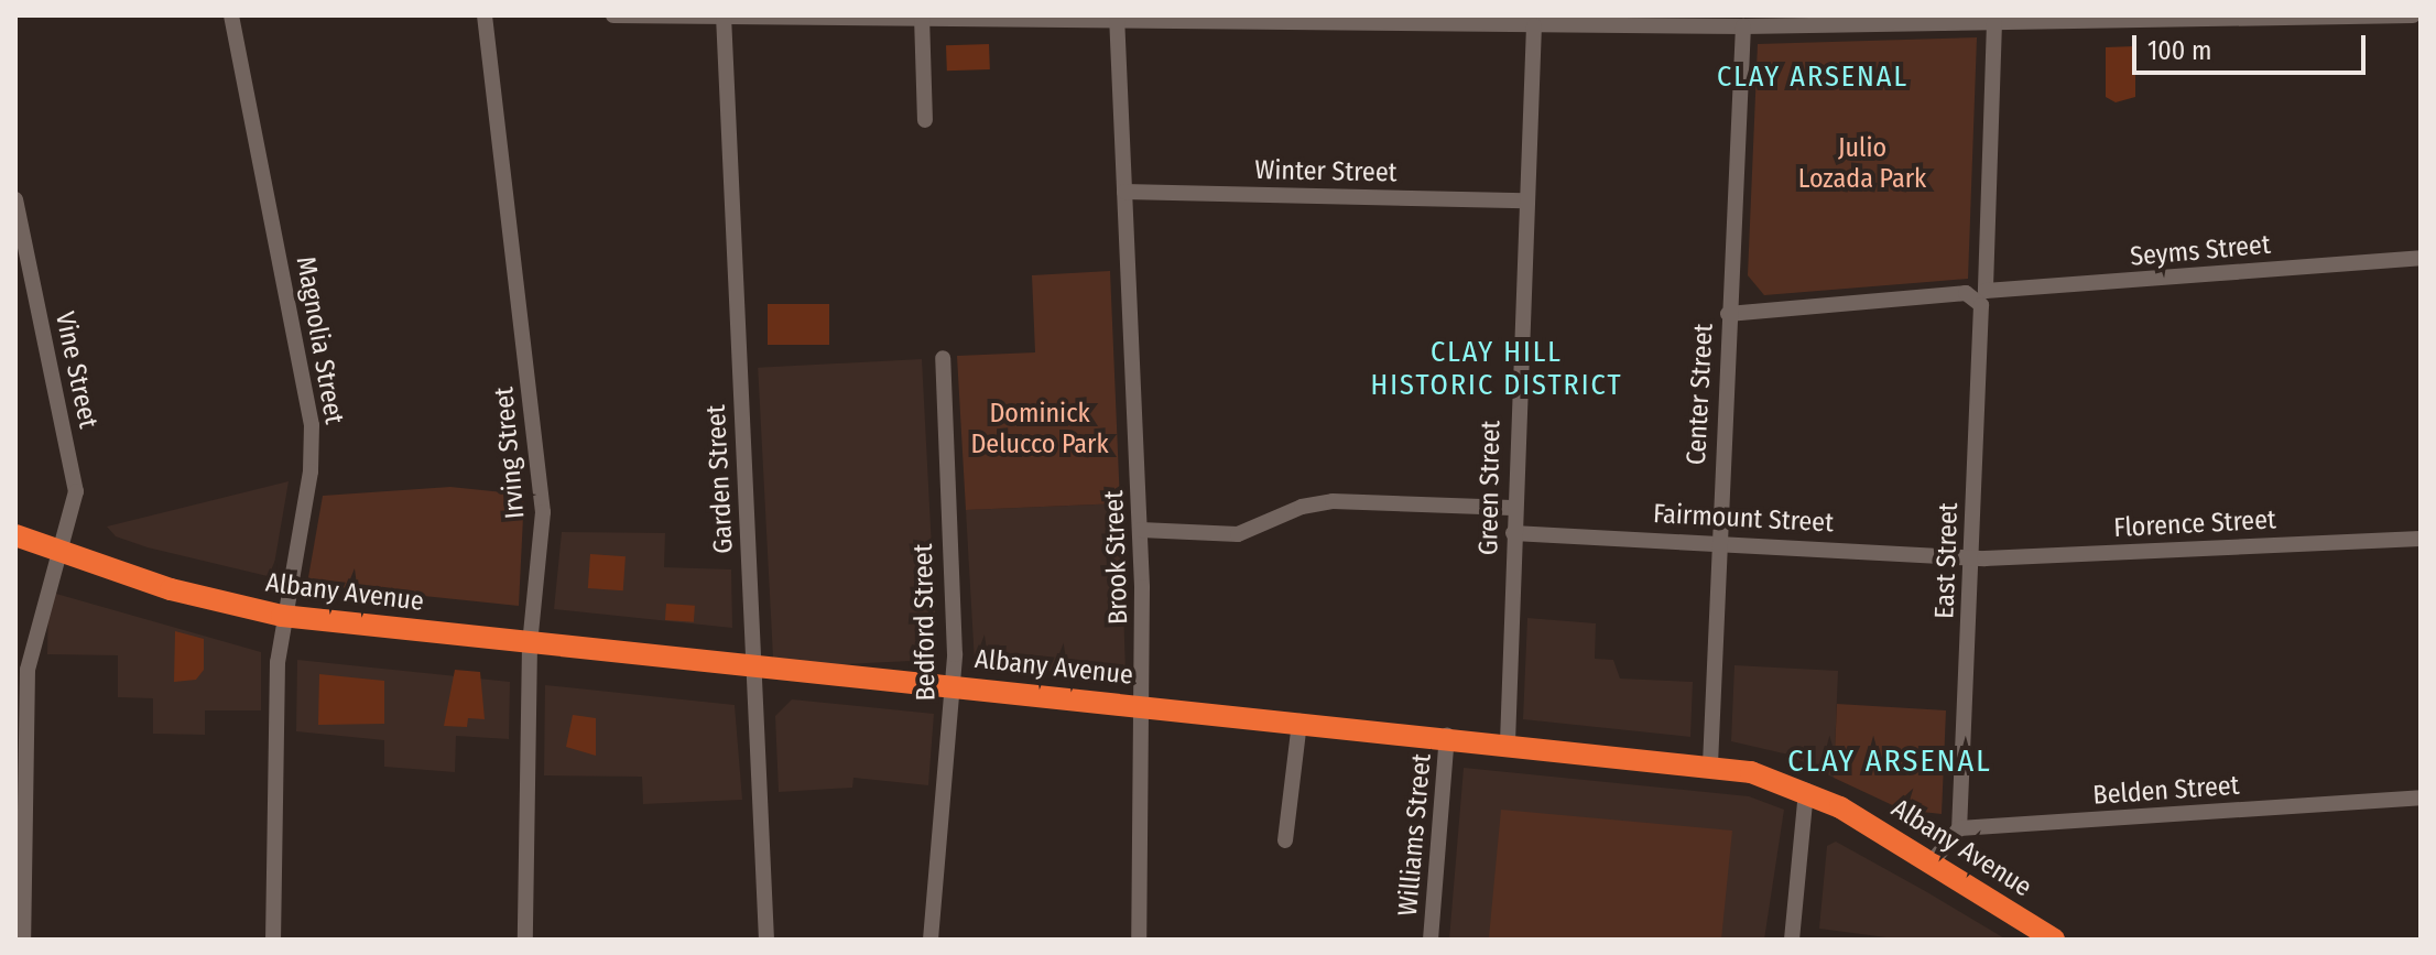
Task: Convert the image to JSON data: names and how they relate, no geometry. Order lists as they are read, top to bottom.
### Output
{
  "streets": {
    "highway": ["Albany Avenue"],
    "street": [
      "Winter Street",
      "Seyms Street",
      "Magnolia Street",
      "Vine Street",
      "Center Street",
      "Irving Street",
      "Garden Street",
      "Green Street",
      "Fairmount Street",
      "Florence Street",
      "Brook Street",
      "East Street",
      "Bedford Street",
      "Belden Street",
      "Williams Street"
    ]
  },
  "crossings": [
    ["Winter Street", "Green Street"],
    ["Winter Street", "Brook Street"],
    ["Seyms Street", "Center Street"],
    ["Seyms Street", "East Street"],
    ["Magnolia Street", "Albany Avenue"],
    ["Vine Street", "Albany Avenue"],
    ["Center Street", "Fairmount Street"],
    ["Center Street", "Albany Avenue"],
    ["Irving Street", "Albany Avenue"],
    ["Garden Street", "Albany Avenue"],
    ["Green Street", "Fairmount Street"],
    ["Green Street", "Albany Avenue"],
    ["Fairmount Street", "Florence Street"],
    ["Fairmount Street", "East Street"],
    ["Florence Street", "East Street"],
    ["Brook Street", "Albany Avenue"],
    ["East Street", "Belden Street"],
    ["Albany Avenue", "Bedford Street"],
    ["Albany Avenue", "Williams Street"]
  ],
  "districts": ["CLAY ARSENAL", "CLAY HILL HISTORIC DISTRICT", "CLAY ARSENAL"],
  "parks": ["Julio Lozada Park", "Dominick Delucco Park"],
  "scale_bar": "100 m"
}
